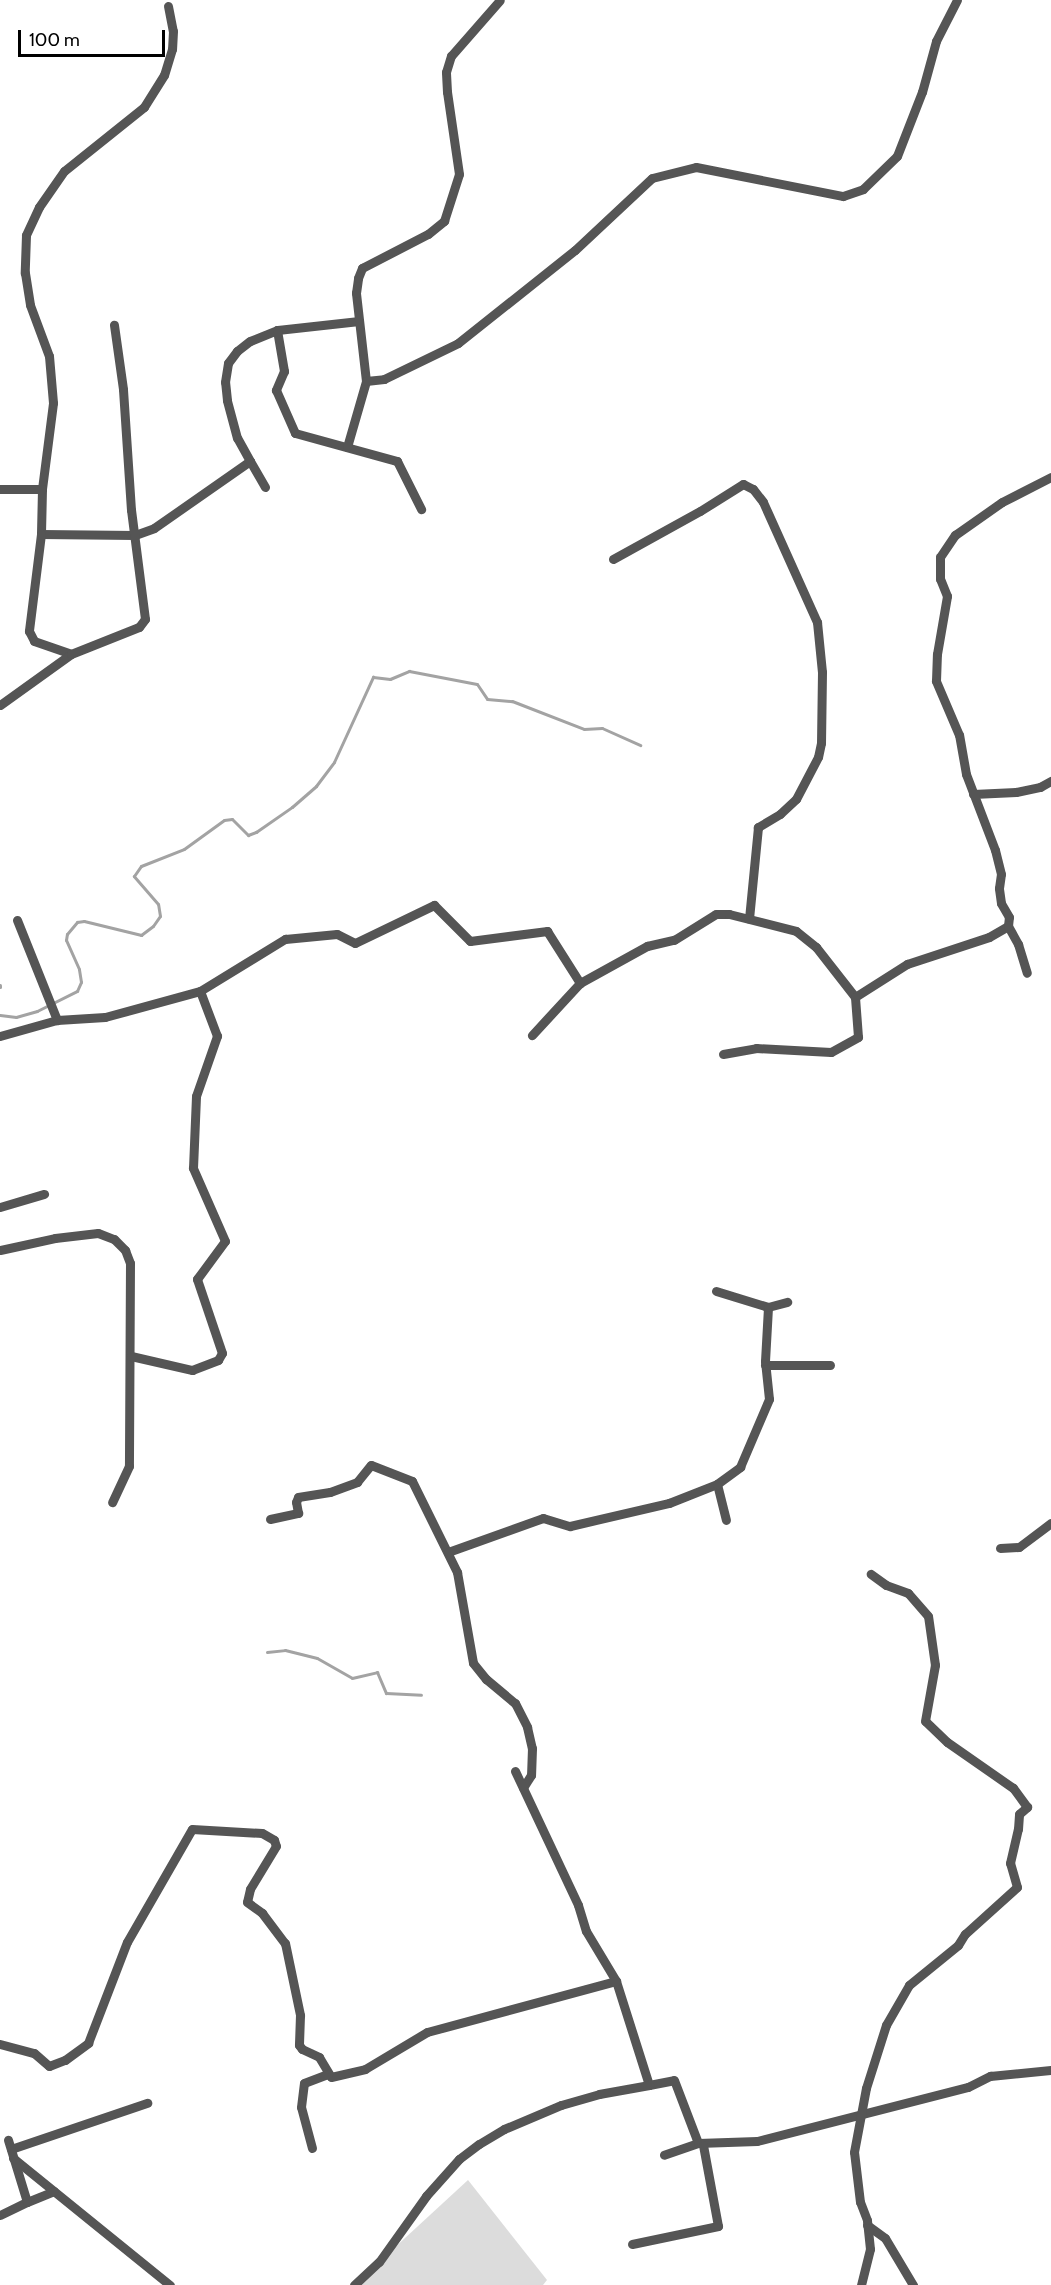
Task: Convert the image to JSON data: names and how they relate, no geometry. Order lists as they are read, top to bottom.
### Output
{
  "scale_bar": "100 m"
}
